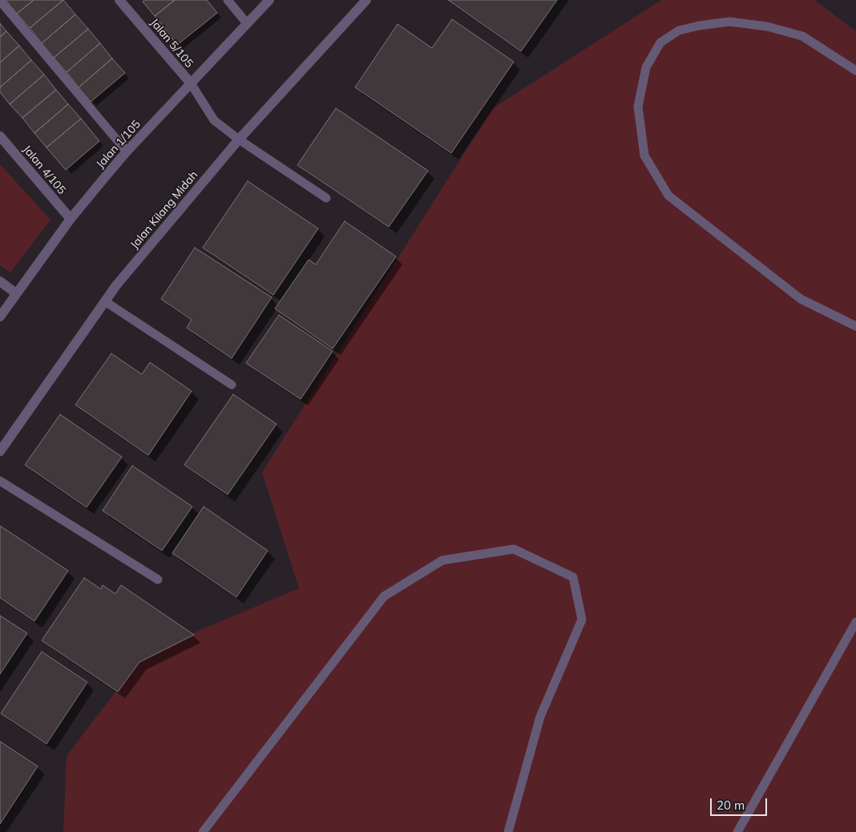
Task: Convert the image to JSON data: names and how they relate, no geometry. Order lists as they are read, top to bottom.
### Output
{
  "streets": {
    "street": [
      "Jalan 5/105",
      "Jalan 1/105",
      "Jalan 4/105",
      "Jalan Kilang Midah"
    ]
  },
  "crossings": [
    ["Jalan 5/105", "Jalan 1/105"],
    ["Jalan 1/105", "Jalan 4/105"]
  ],
  "scale_bar": "20 m"
}
